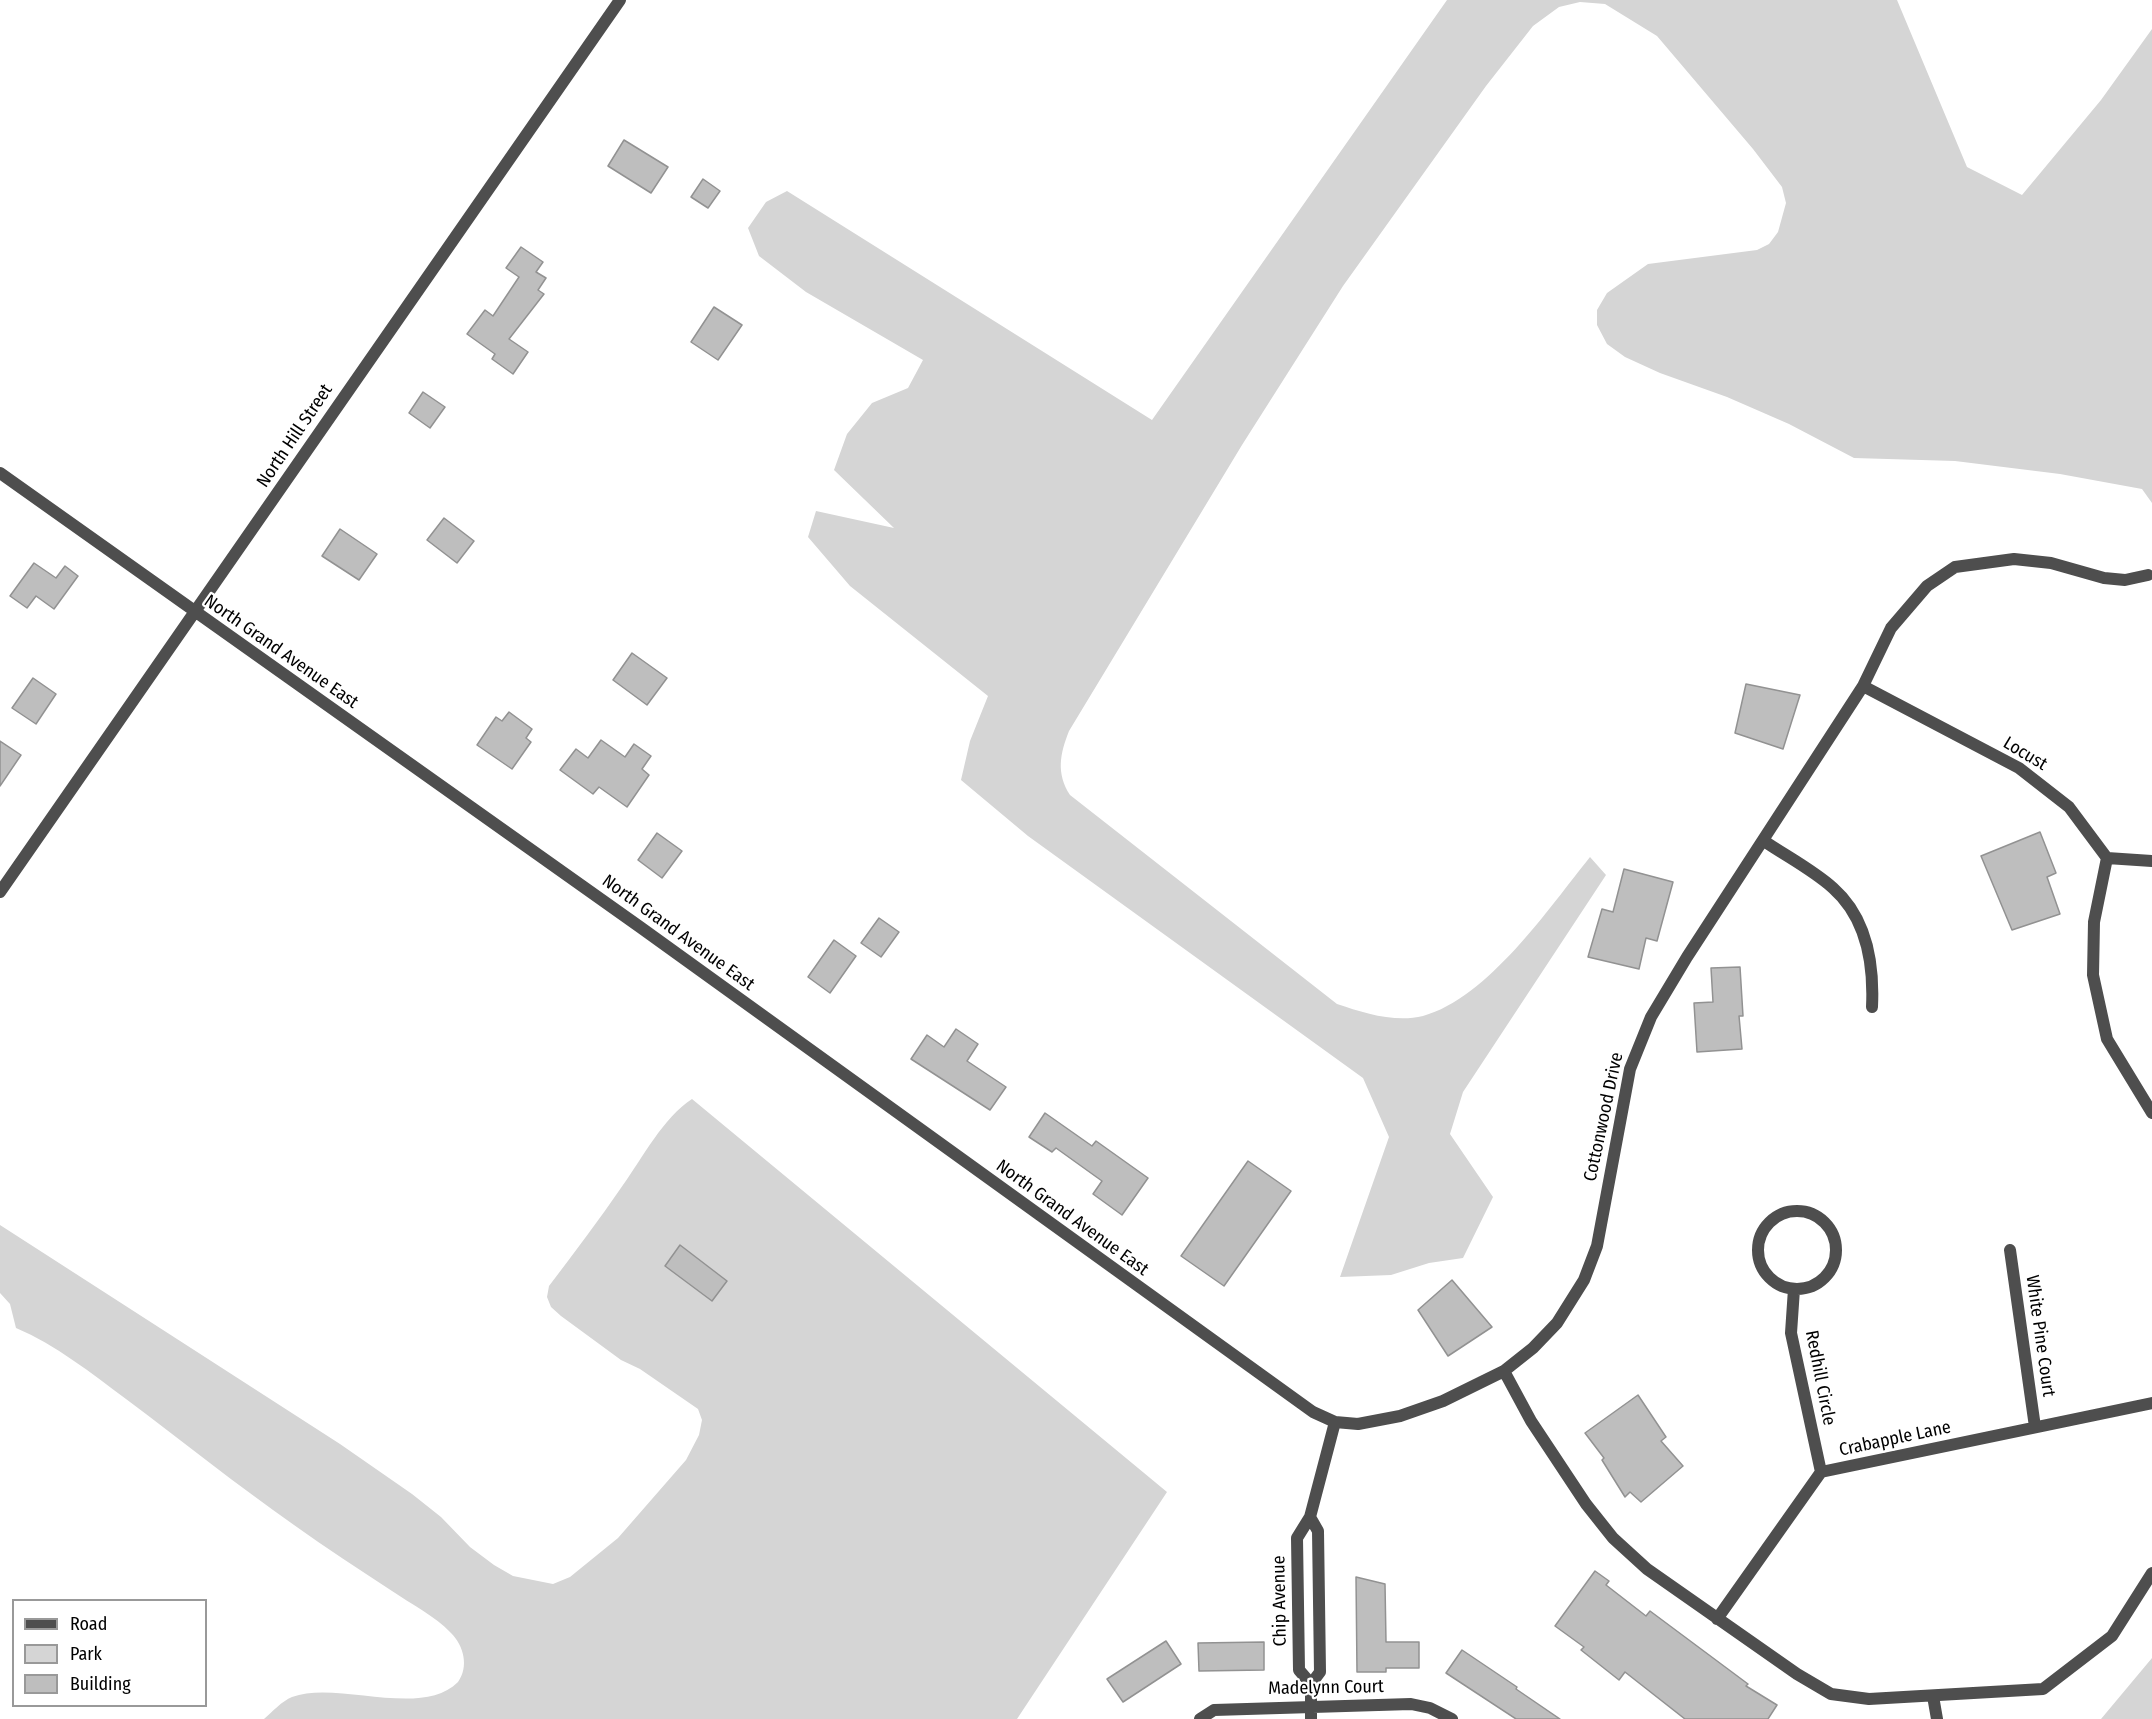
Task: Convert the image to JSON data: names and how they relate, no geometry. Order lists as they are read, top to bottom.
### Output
{
  "streets": {
    "street": [
      "North Hill Street",
      "North Grand Avenue East",
      "Locust",
      "Cottonwood Drive",
      "White Pine Court",
      "Redhill Circle",
      "Crabapple Lane",
      "Chip Avenue",
      "Madelynn Court"
    ]
  },
  "crossings": [
    ["North Hill Street", "North Grand Avenue East"],
    ["North Grand Avenue East", "Cottonwood Drive"],
    ["North Grand Avenue East", "Chip Avenue"],
    ["Locust", "Cottonwood Drive"],
    ["Cottonwood Drive", "Chip Avenue"],
    ["White Pine Court", "Crabapple Lane"],
    ["Redhill Circle", "Crabapple Lane"],
    ["Chip Avenue", "Madelynn Court"]
  ],
  "legend": ["Road", "Park", "Building"]
}
